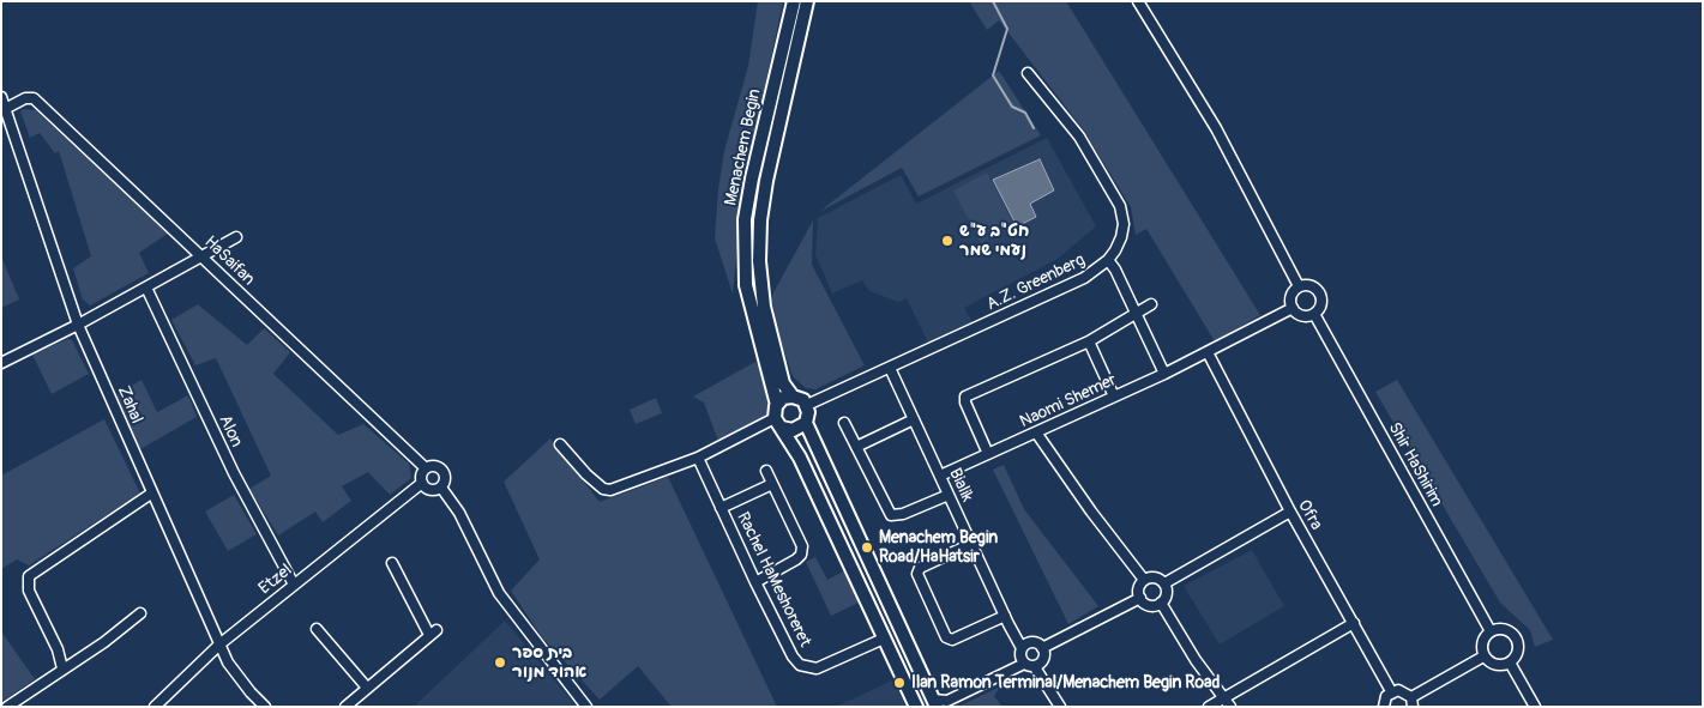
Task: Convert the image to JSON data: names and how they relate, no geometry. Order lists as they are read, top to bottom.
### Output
{
  "streets": {
    "main road": ["Menachem Begin"],
    "street": [
      "HaSaifan",
      "A.Z. Greenberg",
      "Naomi Shemer",
      "Zahal",
      "Alon",
      "Shir HaShirim",
      "Bialik",
      "Ofra",
      "Etzel",
      "Rachel HaMeshoreret"
    ]
  },
  "crossings": [
    ["Menachem Begin", "A.Z. Greenberg"],
    ["HaSaifan", "Zahal"],
    ["HaSaifan", "Etzel"],
    ["A.Z. Greenberg", "Bialik"],
    ["Naomi Shemer", "Shir HaShirim"],
    ["Naomi Shemer", "Bialik"],
    ["Naomi Shemer", "Ofra"],
    ["Zahal", "Etzel"],
    ["Alon", "Etzel"]
  ],
  "places": [
    "חט\"ב ע\"ש נעמי שמר",
    "Menachem Begin Road/HaHatsir",
    "בית ספר אהוד מנור",
    "Ilan Ramon Terminal/Menachem Begin Road"
  ]
}
